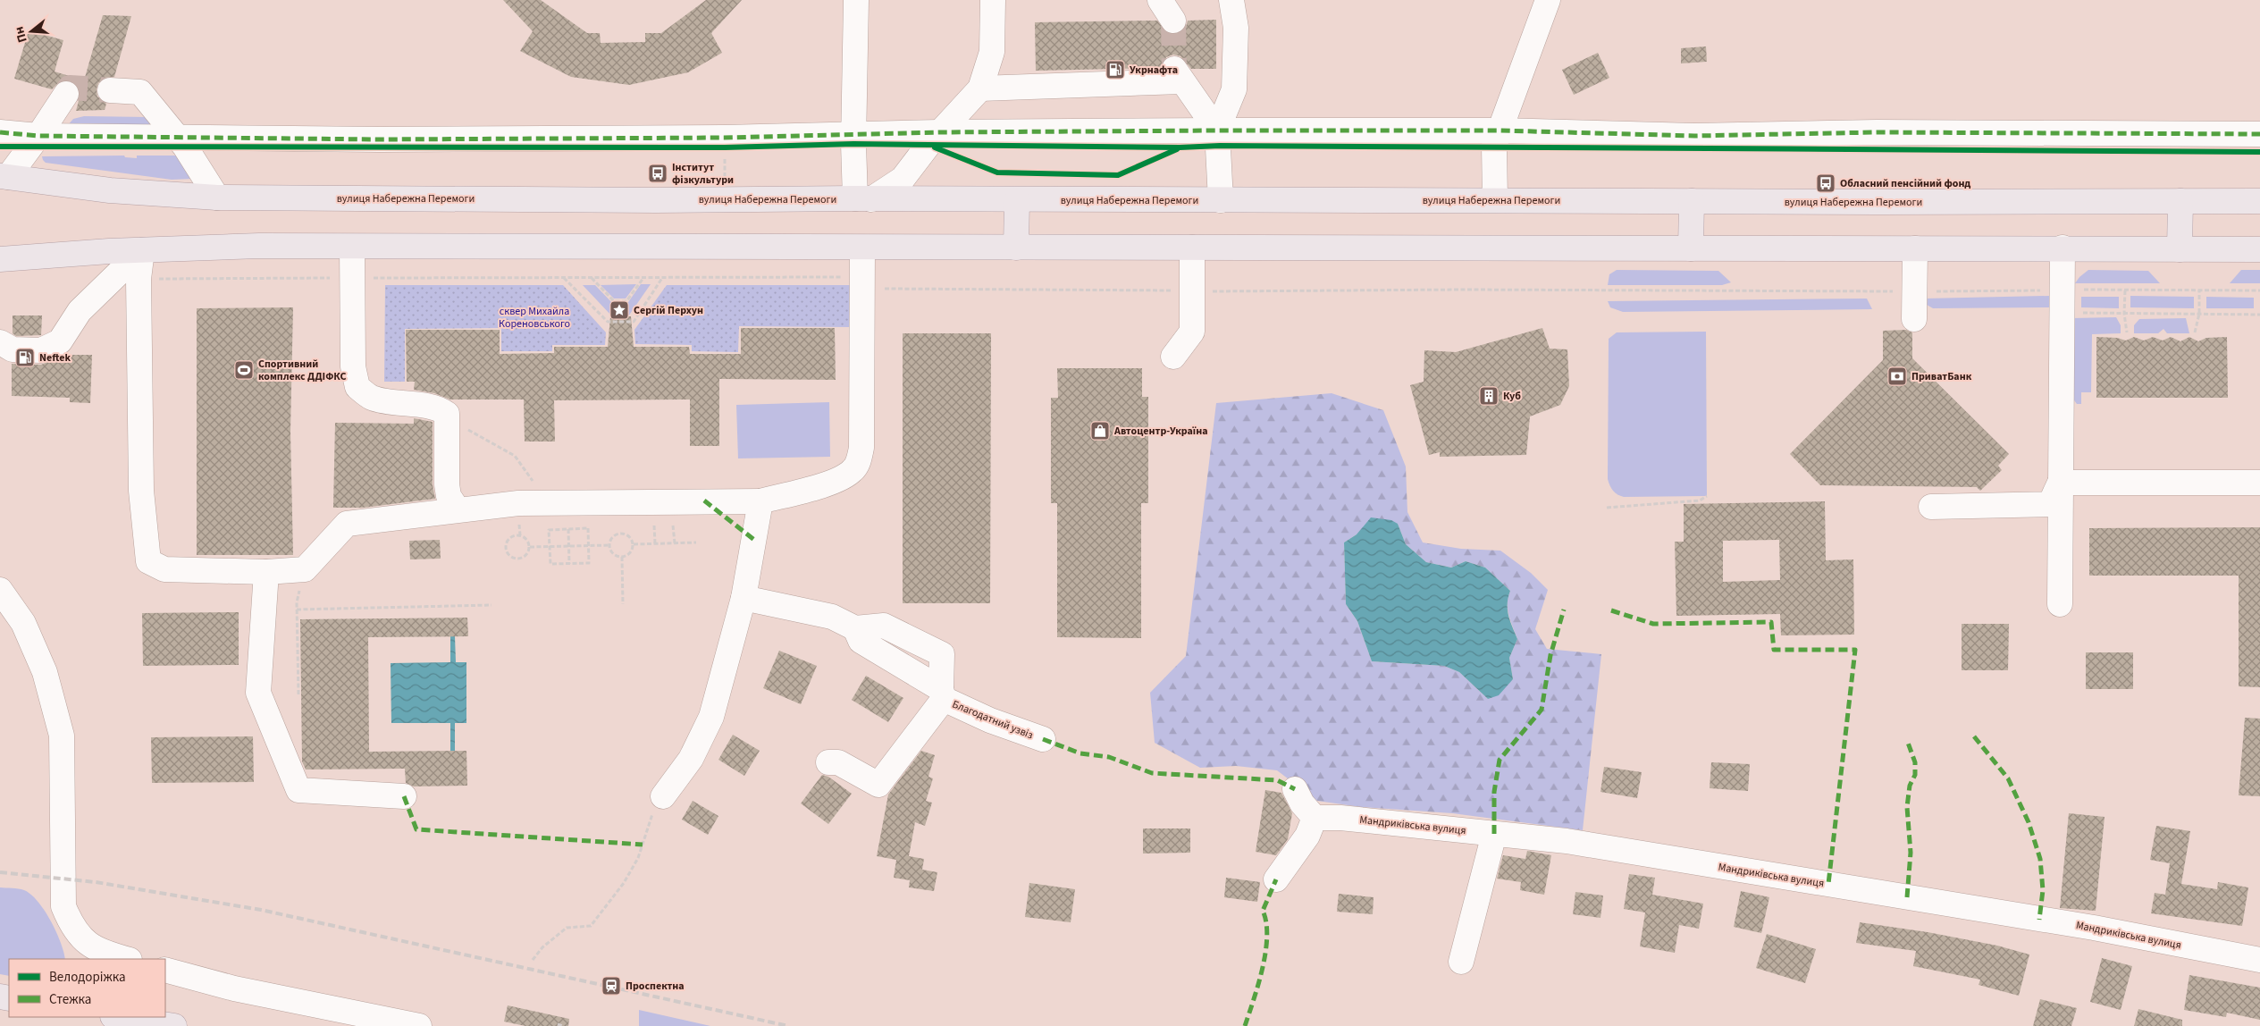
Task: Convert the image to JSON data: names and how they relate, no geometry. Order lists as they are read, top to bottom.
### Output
{
  "streets": {
    "main road": ["вулиця Набережна Перемоги"],
    "street": ["Благодатний узвіз", "Мандриківська вулиця"]
  },
  "parks": ["сквер Михайла Кореновського"],
  "places": {
    "fuel station": ["Укрнафта", "Neftek"],
    "bus stop": ["Інститут фізкультури", "Обласний пенсійний фонд"],
    "place": ["Сергій Перхун"],
    "sports": ["Спортивний комплекс ДДІФКС"],
    "bank": ["ПриватБанк"],
    "building": ["Куб"],
    "shop": ["Автоцентр-Україна"],
    "station": ["Проспектна"]
  },
  "legend": ["Велодоріжка", "Стежка"],
  "north": "left"
}
